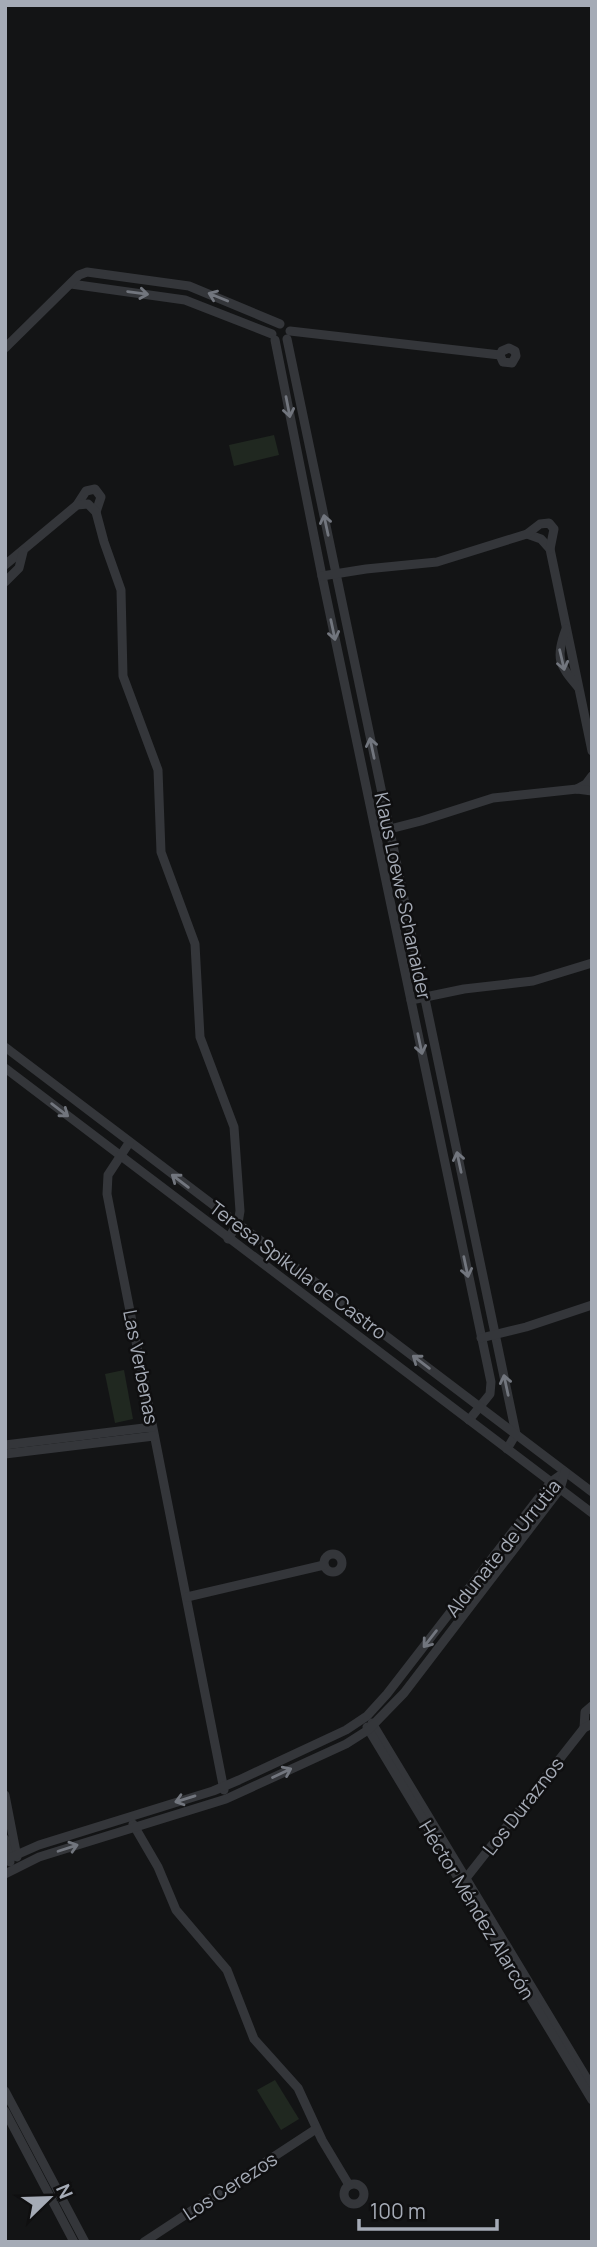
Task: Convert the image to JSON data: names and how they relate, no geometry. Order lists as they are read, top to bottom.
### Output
{
  "streets": {
    "street": [
      "Klaus Loewe Schanaider",
      "Teresa Spikula de Castro",
      "Las Verbenas",
      "Aldunate de Urrutia",
      "Los Duraznos",
      "Héctor Méndez Alarcón",
      "Los Cerezos"
    ]
  },
  "crossings": [
    ["Klaus Loewe Schanaider", "Teresa Spikula de Castro"],
    ["Teresa Spikula de Castro", "Las Verbenas"],
    ["Teresa Spikula de Castro", "Aldunate de Urrutia"],
    ["Las Verbenas", "Aldunate de Urrutia"],
    ["Aldunate de Urrutia", "Héctor Méndez Alarcón"],
    ["Los Duraznos", "Héctor Méndez Alarcón"]
  ],
  "scale_bar": "100 m",
  "north": "top right"
}
